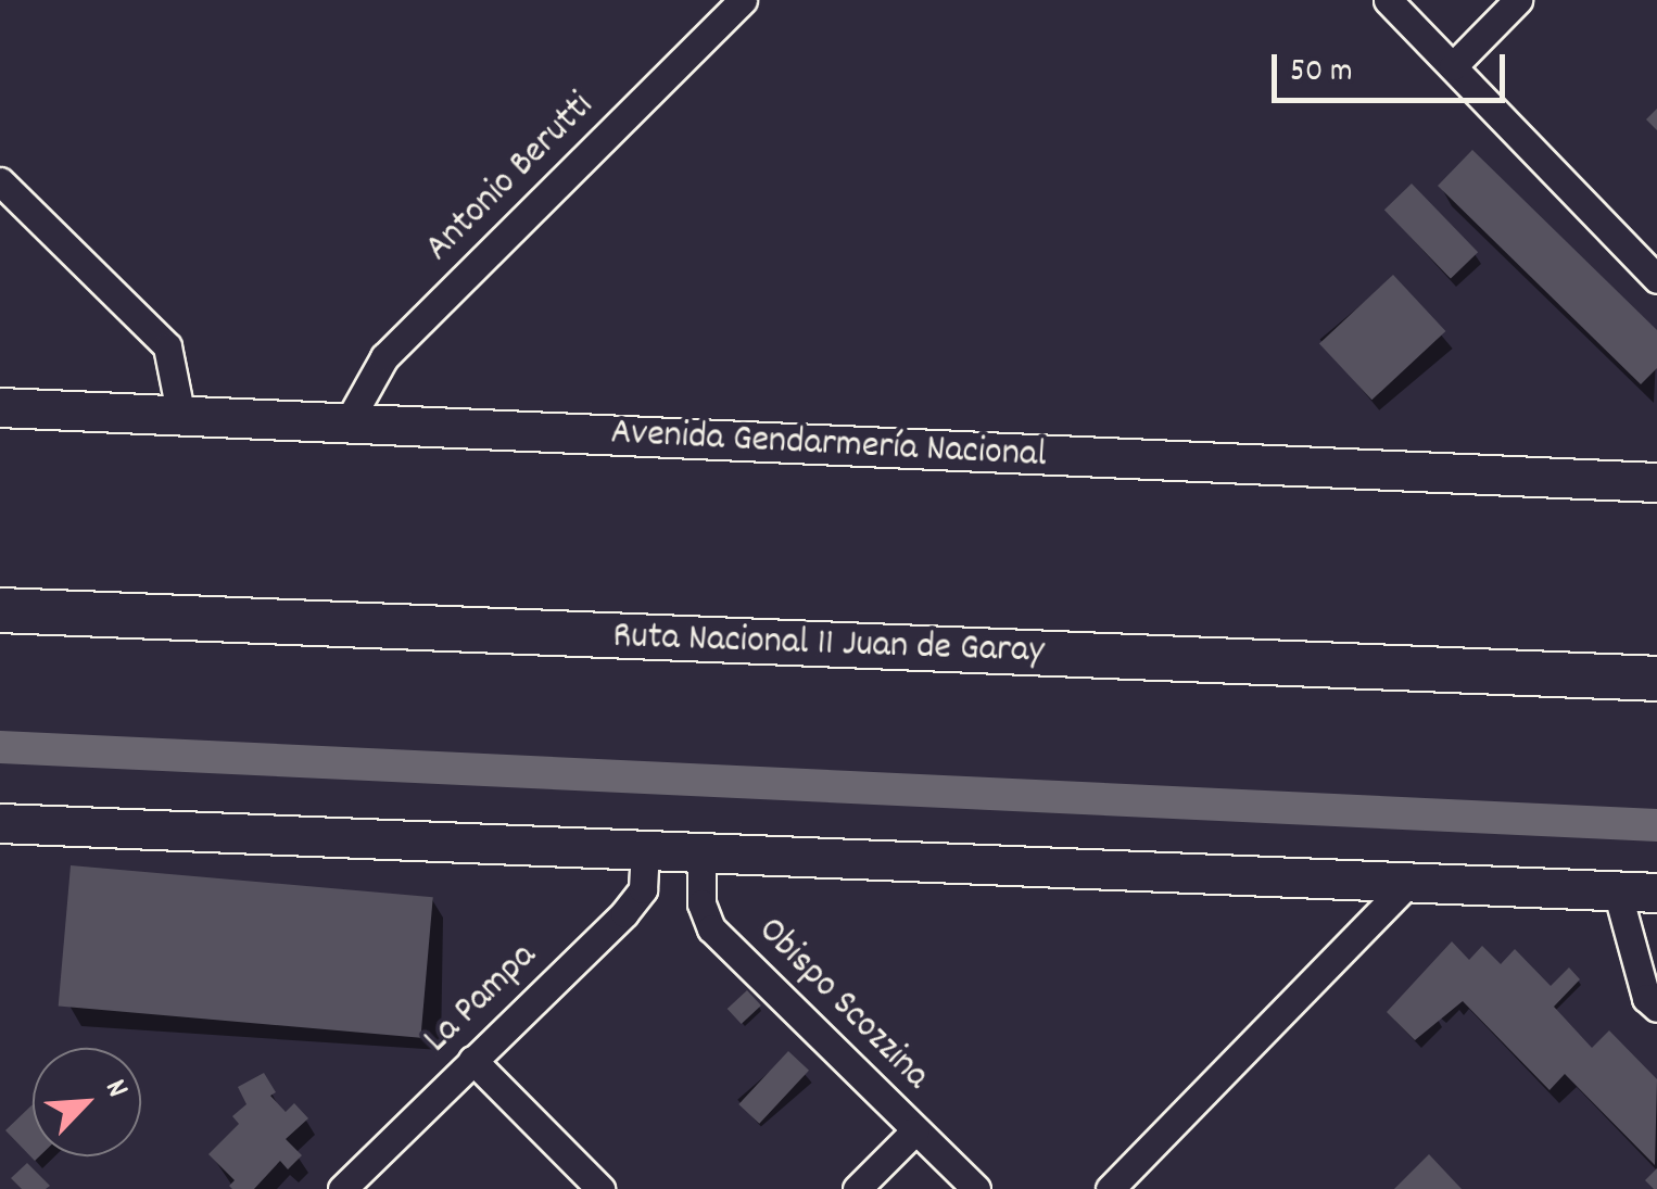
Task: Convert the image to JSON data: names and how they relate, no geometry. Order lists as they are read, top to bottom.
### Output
{
  "streets": {
    "highway": ["Ruta Nacional 11 Juan de Garay"],
    "main road": ["Avenida Gendarmería Nacional"],
    "street": ["Antonio Berutti", "La Pampa", "Obispo Scozzina"]
  },
  "crossings": [
    ["Antonio Berutti", "Avenida Gendarmería Nacional"]
  ],
  "scale_bar": "50 m",
  "north": "top right"
}
